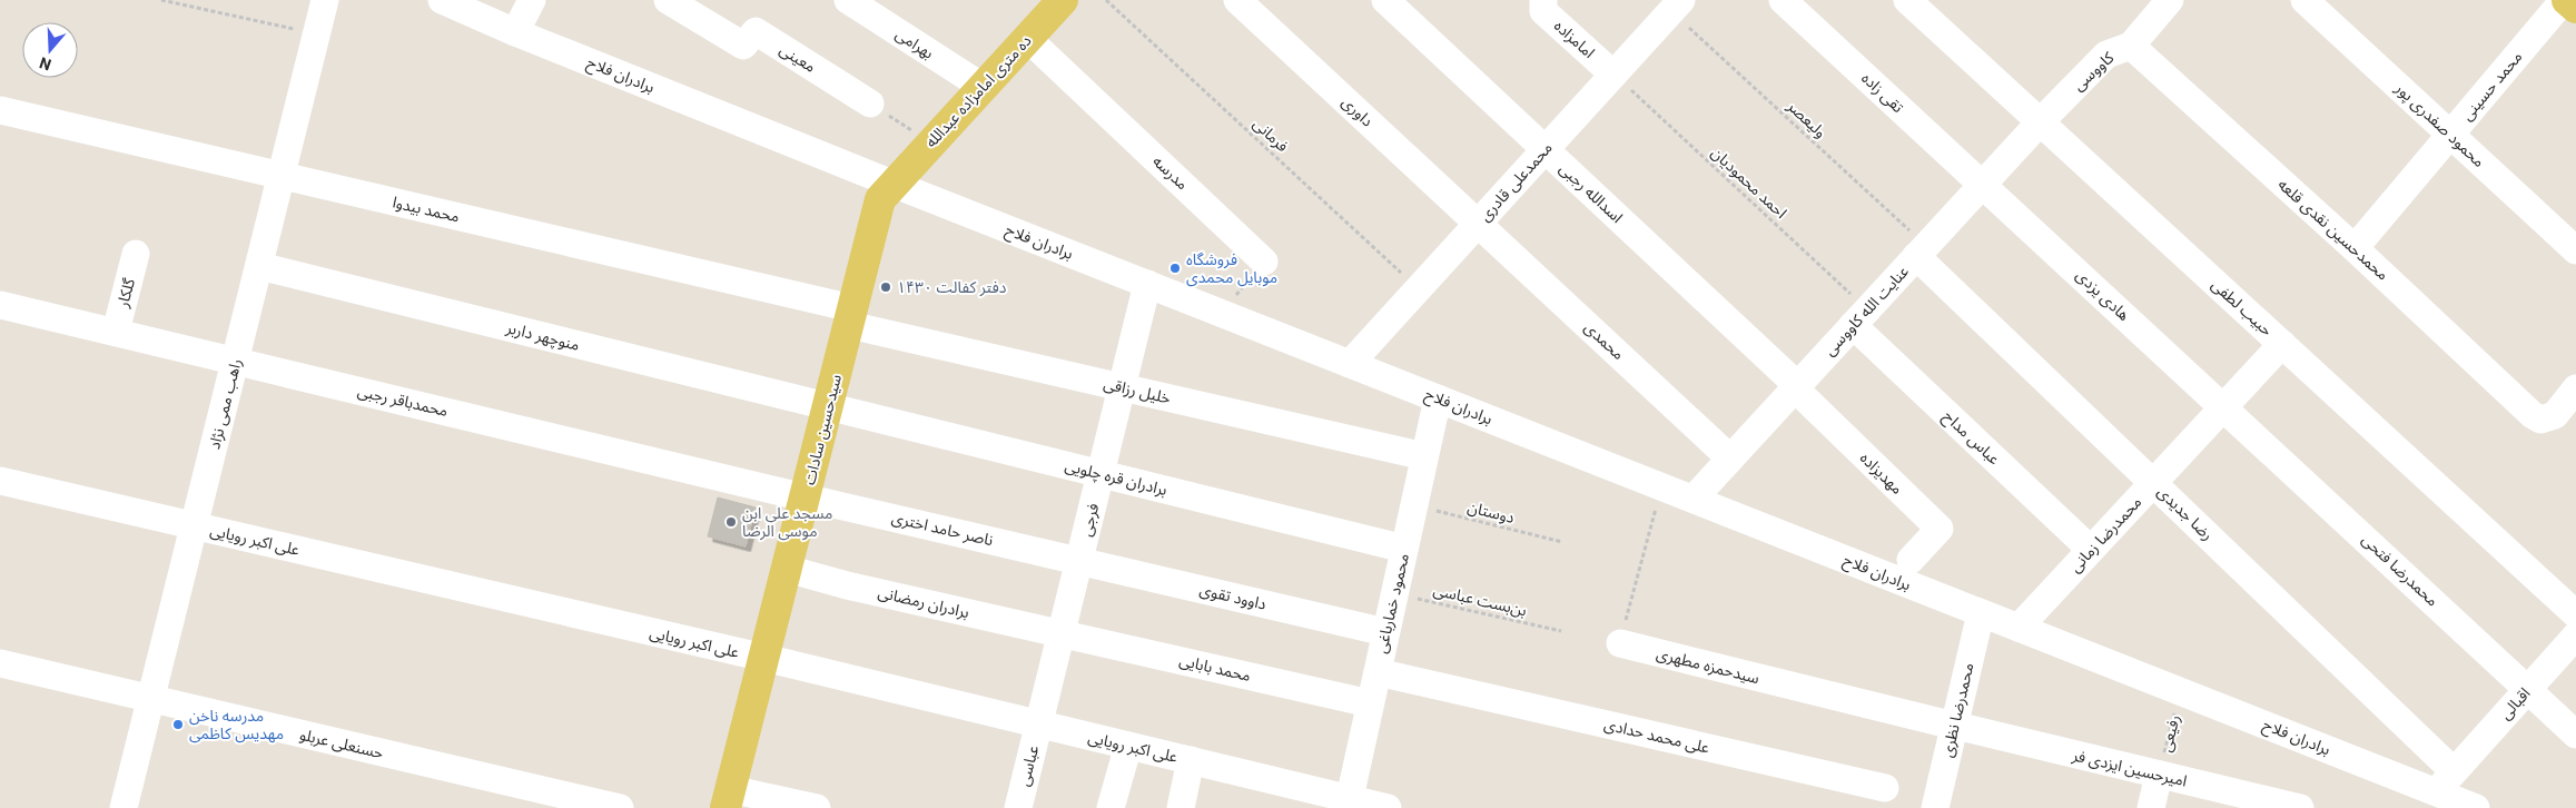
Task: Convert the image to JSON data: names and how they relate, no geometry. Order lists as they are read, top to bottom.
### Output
{
  "streets": {
    "main road": ["ده متری امامزاده عبدالله", "سیدحسین سادات"],
    "street": [
      "امامزاده",
      "بهرامی",
      "معینی",
      "کاووسی",
      "برادران فلاح",
      "محمد حسینی",
      "تقی زاده",
      "داوری",
      "محمود صفدری پور",
      "مدرسه",
      "محمدعلی قادری",
      "اسدالله رجبی",
      "محمد بیدوا",
      "محمدحسین نقدی قلعه",
      "گلکار",
      "هادی یزدی",
      "حبیب لطفی",
      "عنایت‌ الله کاووسی",
      "منوچهر داربر",
      "محمدی",
      "خلیل رزاقی",
      "محمدباقر رجبی",
      "راهب ممی نژاد",
      "عباس مداح",
      "مهدیزاده",
      "برادران قره چلویی",
      "رضا جدیدی",
      "فرجی",
      "ناصر حامد اختری",
      "محمدرضا زمانی",
      "علی اکبر رویایی",
      "محمدرضا فتحی",
      "داوود تقوی",
      "برادران رمضانی",
      "محمود خمارباغی",
      "سیدحمزه مطهری",
      "محمد بابایی",
      "اقبالی",
      "محمدرضا نظری",
      "علی محمد حدادی",
      "حسنعلی عربلو",
      "عباسی",
      "امیرحسین ایزدی فر"
    ],
    "path": [
      "ولیعصر",
      "فرمانی",
      "احمد محمودیان",
      "دوستان",
      "بن‌بست عباسی",
      "رفیعی"
    ]
  },
  "crossings": [
    ["امامزاده", "محمدعلی قادری"],
    ["امامزاده", "احمد محمودیان"],
    ["بهرامی", "ده متری امامزاده عبدالله"],
    ["کاووسی", "محمدحسین نقدی قلعه"],
    ["کاووسی", "حبیب لطفی"],
    ["کاووسی", "عنایت‌ الله کاووسی"],
    ["برادران فلاح", "ده متری امامزاده عبدالله"],
    ["برادران فلاح", "محمدعلی قادری"],
    ["برادران فلاح", "عنایت‌ الله کاووسی"],
    ["برادران فلاح", "سیدحسین سادات"],
    ["برادران فلاح", "فرجی"],
    ["برادران فلاح", "محمدرضا زمانی"],
    ["برادران فلاح", "محمود خمارباغی"],
    ["برادران فلاح", "اقبالی"],
    ["برادران فلاح", "محمدرضا نظری"],
    ["برادران فلاح", "رفیعی"],
    ["محمد حسینی", "محمود صفدری پور"],
    ["محمد حسینی", "محمدحسین نقدی قلعه"],
    ["ده متری امامزاده عبدالله", "مدرسه"],
    ["ده متری امامزاده عبدالله", "سیدحسین سادات"],
    ["تقی زاده", "هادی یزدی"],
    ["تقی زاده", "عنایت‌ الله کاووسی"],
    ["داوری", "محمدعلی قادری"],
    ["داوری", "محمدی"],
    ["ولیعصر", "محمدعلی قادری"],
    ["ولیعصر", "عنایت‌ الله کاووسی"],
    ["ولیعصر", "رضا جدیدی"],
    ["فرمانی", "محمدعلی قادری"],
    ["محمدعلی قادری", "احمد محمودیان"],
    ["محمدعلی قادری", "اسدالله رجبی"],
    ["محمدعلی قادری", "محمدی"],
    ["احمد محمودیان", "عنایت‌ الله کاووسی"],
    ["احمد محمودیان", "عباس مداح"],
    ["اسدالله رجبی", "عنایت‌ الله کاووسی"],
    ["اسدالله رجبی", "مهدیزاده"],
    ["محمد بیدوا", "خلیل رزاقی"],
    ["محمد بیدوا", "راهب ممی نژاد"],
    ["محمد بیدوا", "سیدحسین سادات"],
    ["گلکار", "محمدباقر رجبی"],
    ["هادی یزدی", "عنایت‌ الله کاووسی"],
    ["هادی یزدی", "محمدرضا زمانی"],
    ["هادی یزدی", "محمدرضا فتحی"],
    ["حبیب لطفی", "عنایت‌ الله کاووسی"],
    ["حبیب لطفی", "محمدرضا زمانی"],
    ["عنایت‌ الله کاووسی", "محمدی"],
    ["عنایت‌ الله کاووسی", "عباس مداح"],
    ["عنایت‌ الله کاووسی", "مهدیزاده"],
    ["عنایت‌ الله کاووسی", "رضا جدیدی"],
    ["منوچهر داربر", "راهب ممی نژاد"],
    ["منوچهر داربر", "سیدحسین سادات"],
    ["منوچهر داربر", "برادران قره چلویی"],
    ["خلیل رزاقی", "سیدحسین سادات"],
    ["خلیل رزاقی", "فرجی"],
    ["خلیل رزاقی", "محمود خمارباغی"],
    ["محمدباقر رجبی", "راهب ممی نژاد"],
    ["محمدباقر رجبی", "سیدحسین سادات"],
    ["محمدباقر رجبی", "ناصر حامد اختری"],
    ["راهب ممی نژاد", "علی اکبر رویایی"],
    ["راهب ممی نژاد", "حسنعلی عربلو"],
    ["سیدحسین سادات", "برادران قره چلویی"],
    ["سیدحسین سادات", "ناصر حامد اختری"],
    ["سیدحسین سادات", "علی اکبر رویایی"],
    ["سیدحسین سادات", "برادران رمضانی"],
    ["عباس مداح", "محمدرضا زمانی"],
    ["برادران قره چلویی", "فرجی"],
    ["برادران قره چلویی", "محمود خمارباغی"],
    ["دوستان", "محمود خمارباغی"],
    ["رضا جدیدی", "محمدرضا زمانی"],
    ["رضا جدیدی", "اقبالی"],
    ["فرجی", "ناصر حامد اختری"],
    ["فرجی", "علی اکبر رویایی"],
    ["فرجی", "داوود تقوی"],
    ["فرجی", "برادران رمضانی"],
    ["فرجی", "محمد بابایی"],
    ["فرجی", "عباسی"],
    ["ناصر حامد اختری", "داوود تقوی"],
    ["محمدرضا زمانی", "محمدرضا فتحی"],
    ["علی اکبر رویایی", "محمود خمارباغی"],
    ["علی اکبر رویایی", "عباسی"],
    ["محمدرضا فتحی", "اقبالی"],
    ["داوود تقوی", "محمود خمارباغی"],
    ["بن‌بست عباسی", "محمود خمارباغی"],
    ["برادران رمضانی", "محمد بابایی"],
    ["محمود خمارباغی", "محمد بابایی"],
    ["محمود خمارباغی", "علی محمد حدادی"],
    ["سیدحمزه مطهری", "محمدرضا نظری"],
    ["سیدحمزه مطهری", "امیرحسین ایزدی فر"],
    ["محمدرضا نظری", "امیرحسین ایزدی فر"],
    ["رفیعی", "امیرحسین ایزدی فر"]
  ],
  "places": [
    "فروشگاه موبایل محمدی",
    "دفتر کفالت ۱۴۳۰",
    "مسجد علی ابن موسی الرضا",
    "مدرسه ناخن مهدیس کاظمی"
  ],
  "north": "bottom"
}
